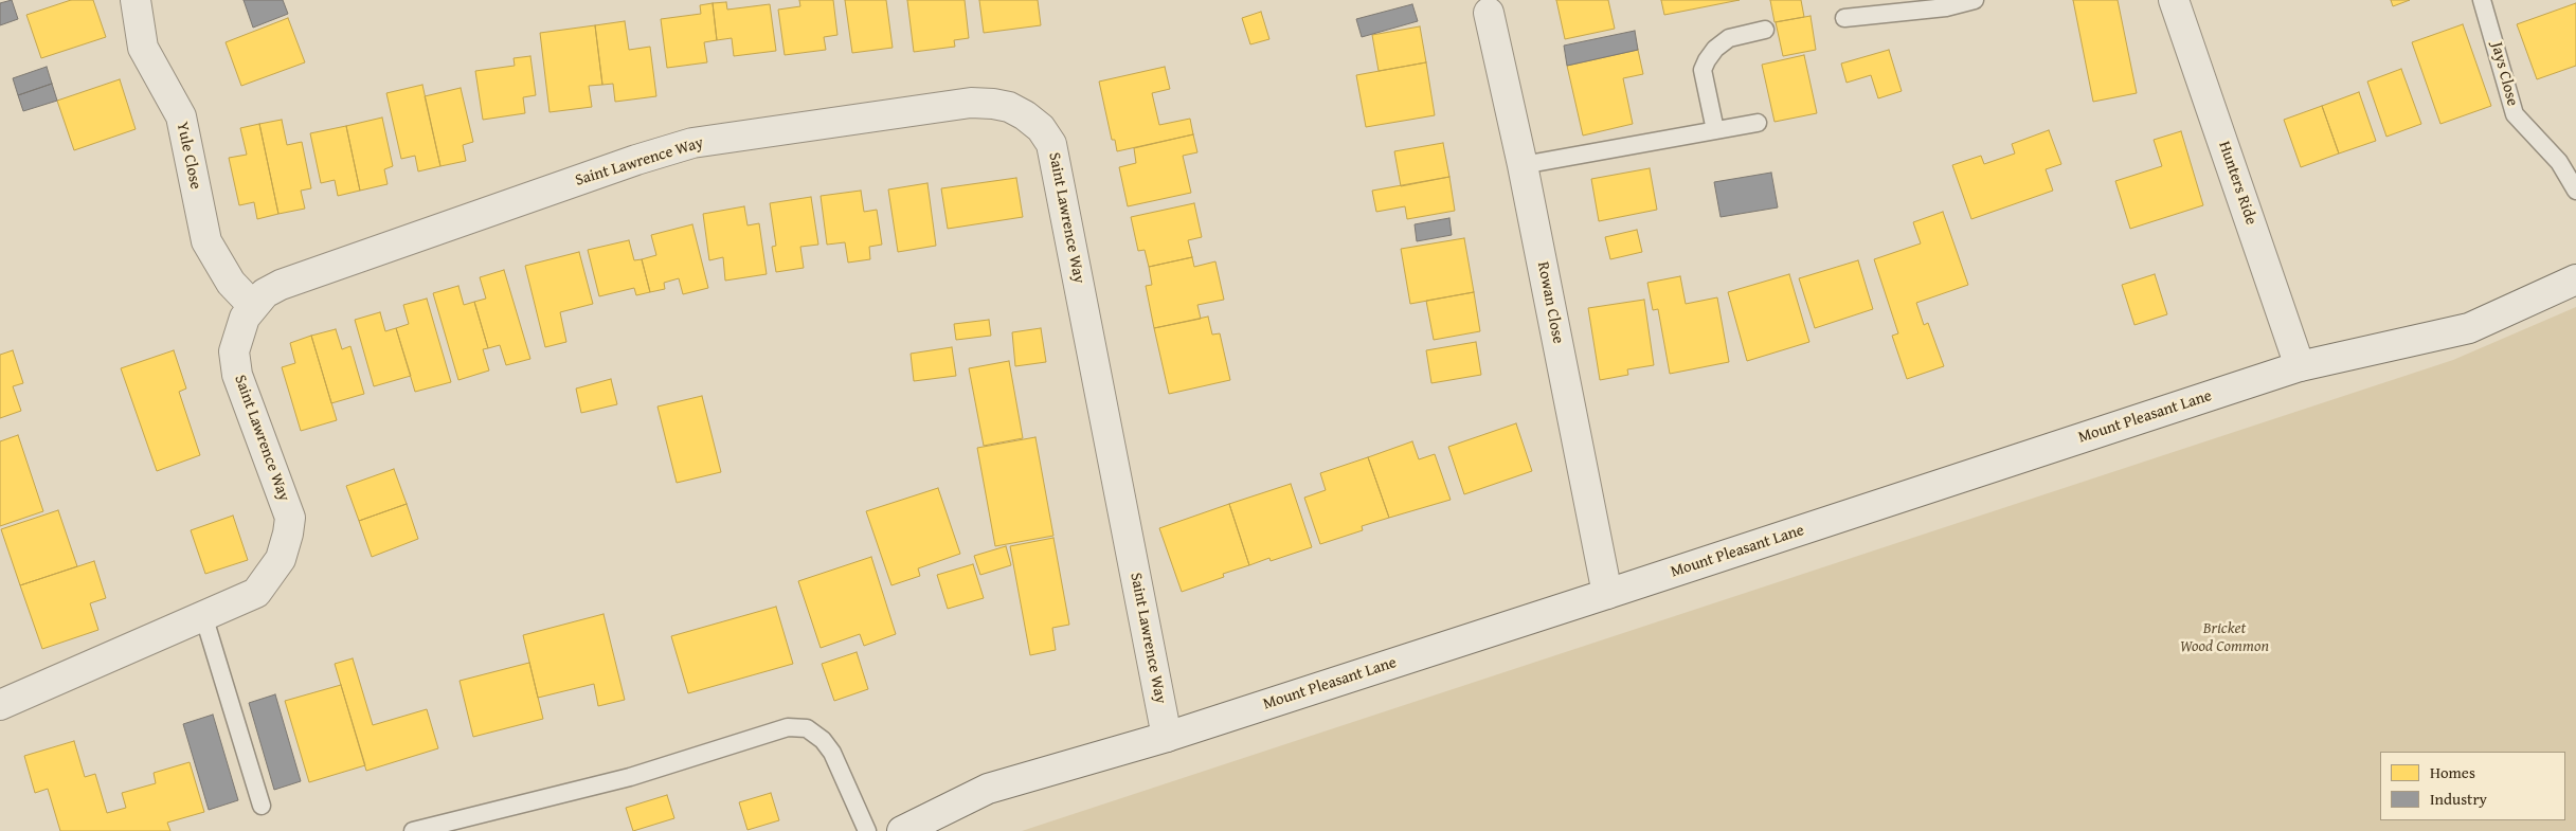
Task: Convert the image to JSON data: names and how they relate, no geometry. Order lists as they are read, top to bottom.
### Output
{
  "streets": {
    "street": [
      "Yule Close",
      "Saint Lawrence Way",
      "Hunters Ride",
      "Rowan Close",
      "Mount Pleasant Lane"
    ],
    "lane": ["Jays Close"]
  },
  "crossings": [
    ["Yule Close", "Saint Lawrence Way"],
    ["Saint Lawrence Way", "Mount Pleasant Lane"],
    ["Hunters Ride", "Mount Pleasant Lane"],
    ["Rowan Close", "Mount Pleasant Lane"]
  ],
  "parks": ["Bricket Wood Common"],
  "legend": ["Homes", "Industry"]
}
